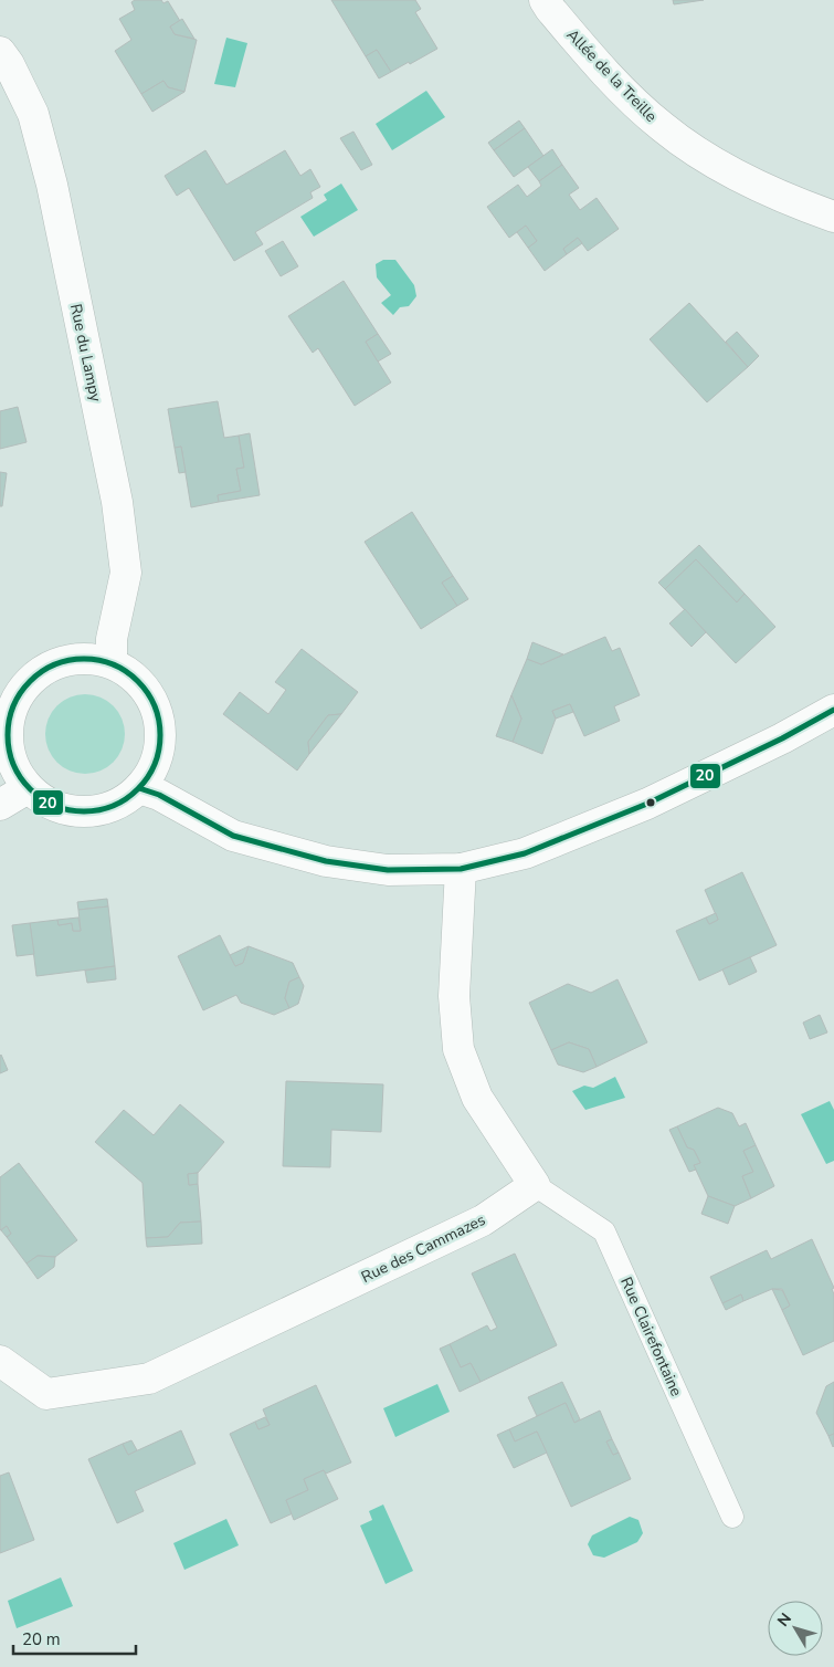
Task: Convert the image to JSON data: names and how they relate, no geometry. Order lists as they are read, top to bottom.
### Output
{
  "streets": {
    "street": ["Allée de la Treille", "Rue du Lampy", "Rue des Cammazes"],
    "lane": ["Rue Clairefontaine"]
  },
  "crossings": [
    ["Rue des Cammazes", "Rue Clairefontaine"]
  ],
  "lines": ["transit line 20"],
  "scale_bar": "20 m",
  "north": "top left"
}
